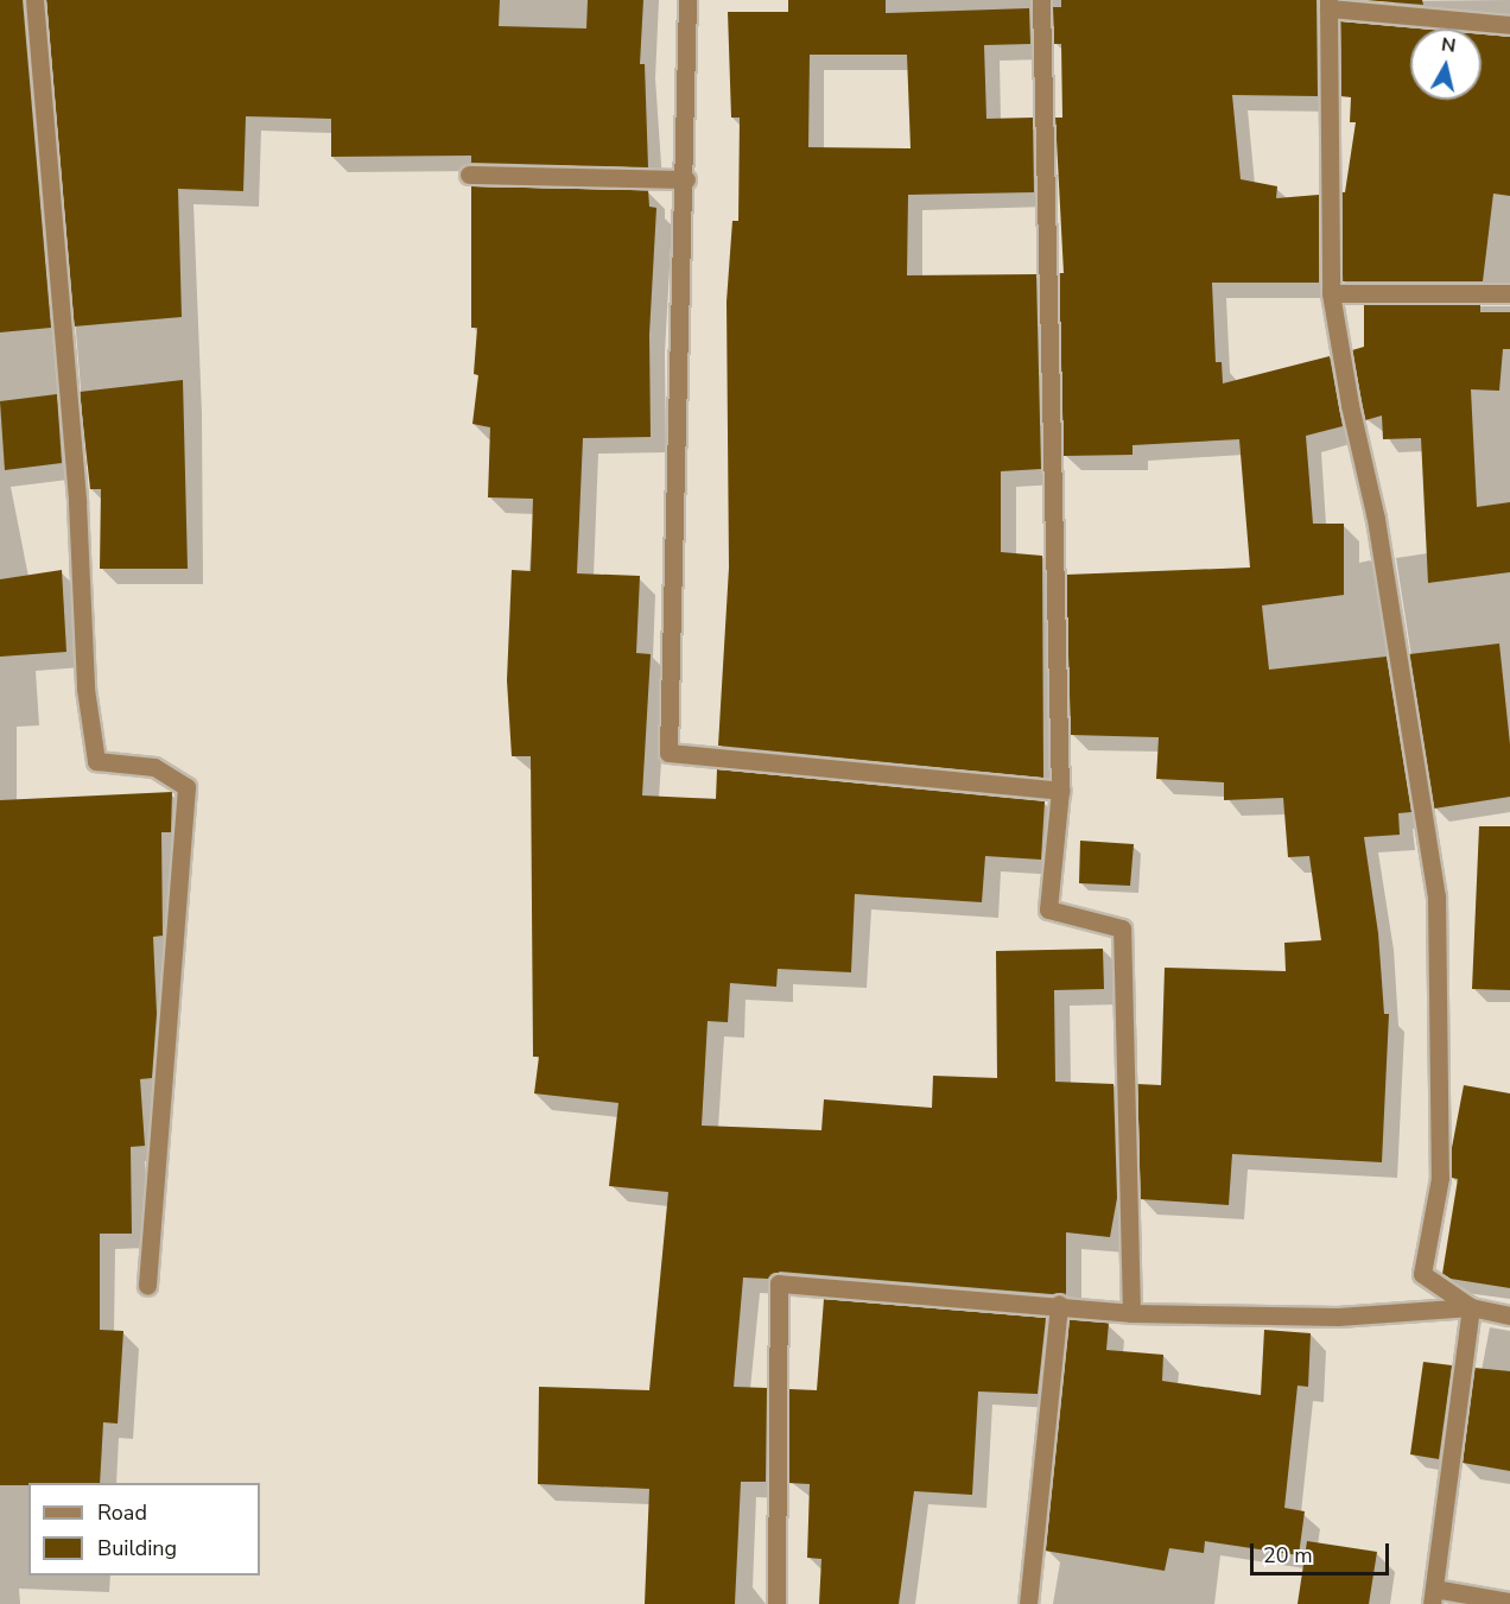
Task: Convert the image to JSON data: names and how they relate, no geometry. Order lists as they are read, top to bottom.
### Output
{
  "legend": ["Road", "Building"],
  "scale_bar": "20 m",
  "north": "top"
}
